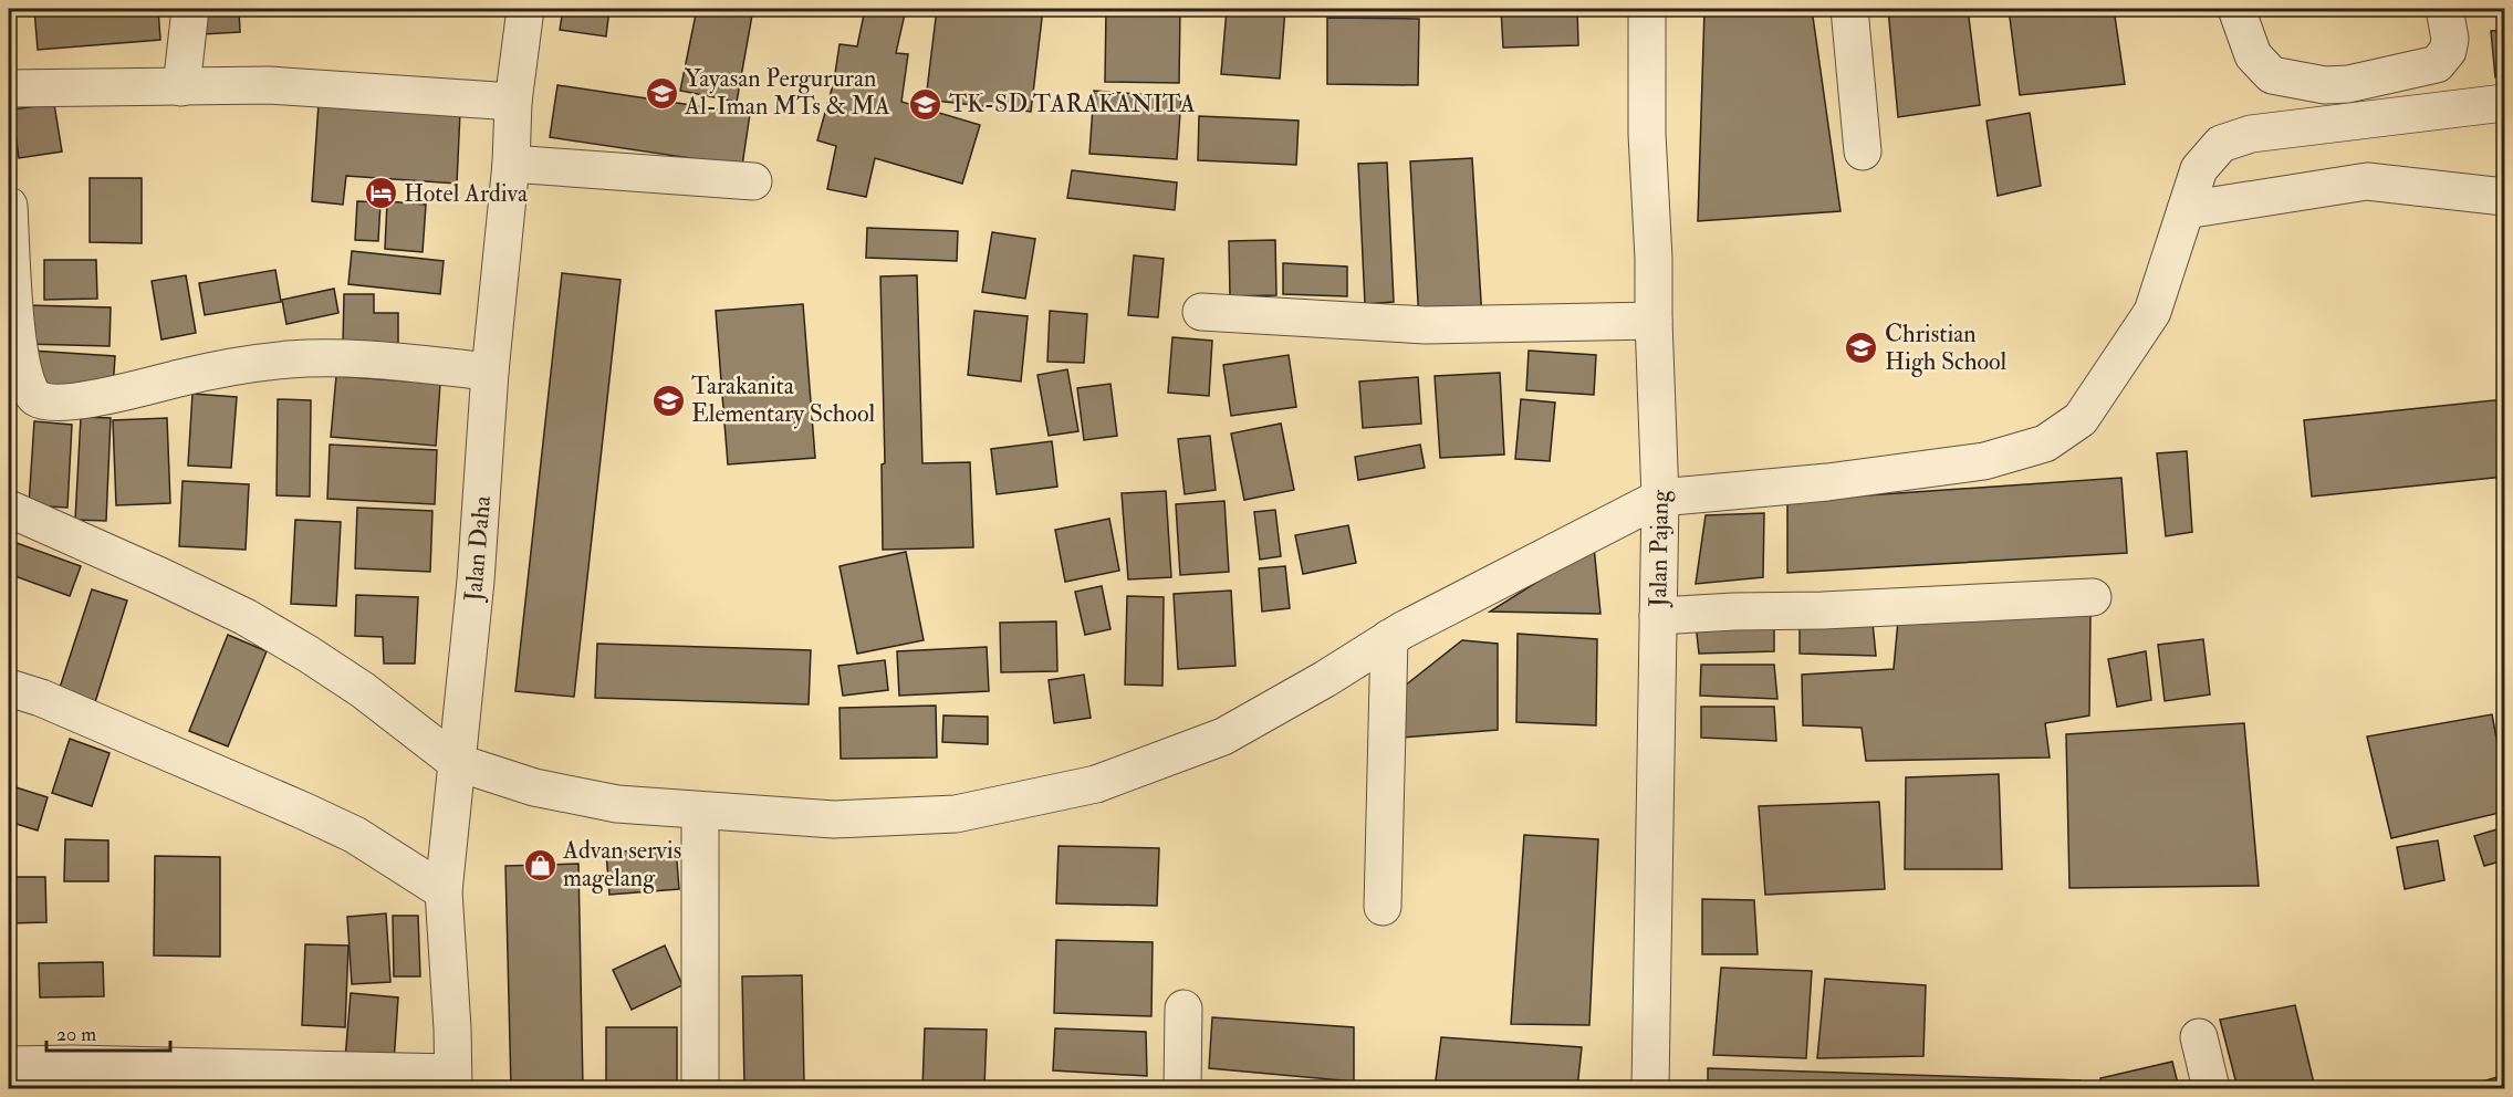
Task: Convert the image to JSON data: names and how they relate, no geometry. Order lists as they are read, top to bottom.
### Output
{
  "streets": {
    "street": ["Jalan Daha", "Jalan Pajang"]
  },
  "places": {
    "school or university": [
      "Yayasan Pergururan Al-Iman MTs & MA",
      "TK-SD TARAKANITA",
      "Christian High School",
      "Tarakanita Elementary School"
    ],
    "hotel": ["Hotel Ardiva"],
    "shop": ["Advan servis magelang"]
  },
  "scale_bar": "20 m"
}
